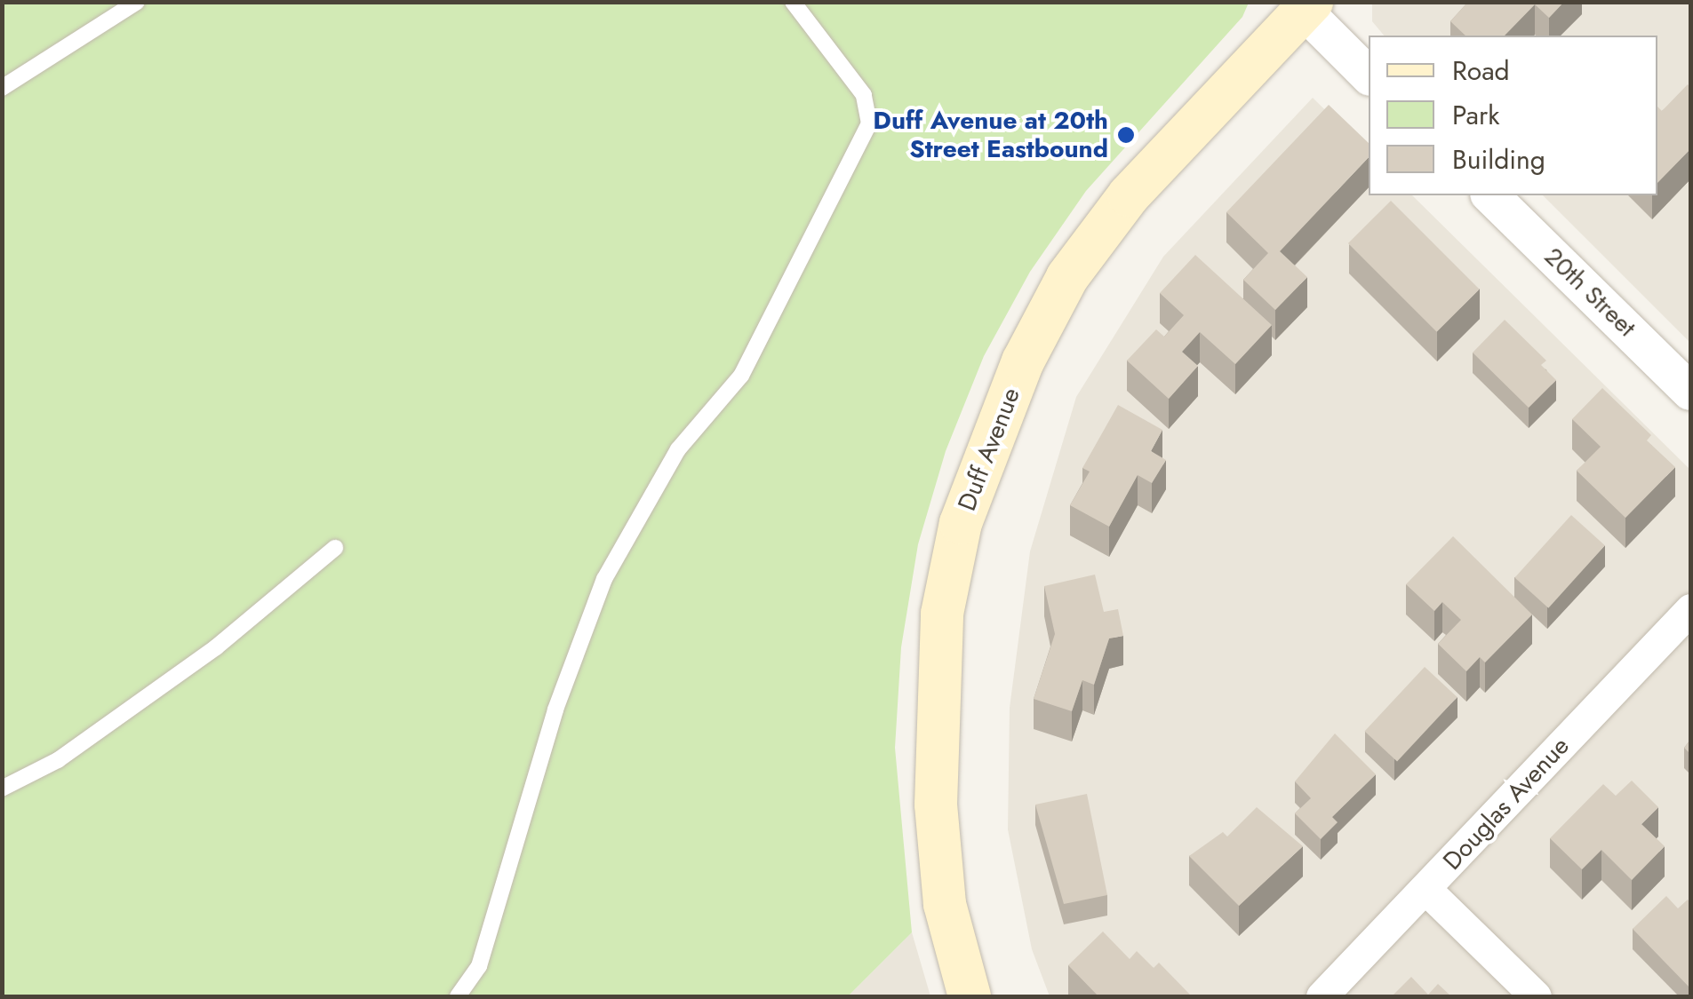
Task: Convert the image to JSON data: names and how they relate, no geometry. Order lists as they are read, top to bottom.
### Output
{
  "streets": {
    "main road": ["Duff Avenue"],
    "street": ["20th Street", "Douglas Avenue"]
  },
  "places": ["Duff Avenue at 20th Street Eastbound"],
  "legend": ["Road", "Park", "Building"]
}
